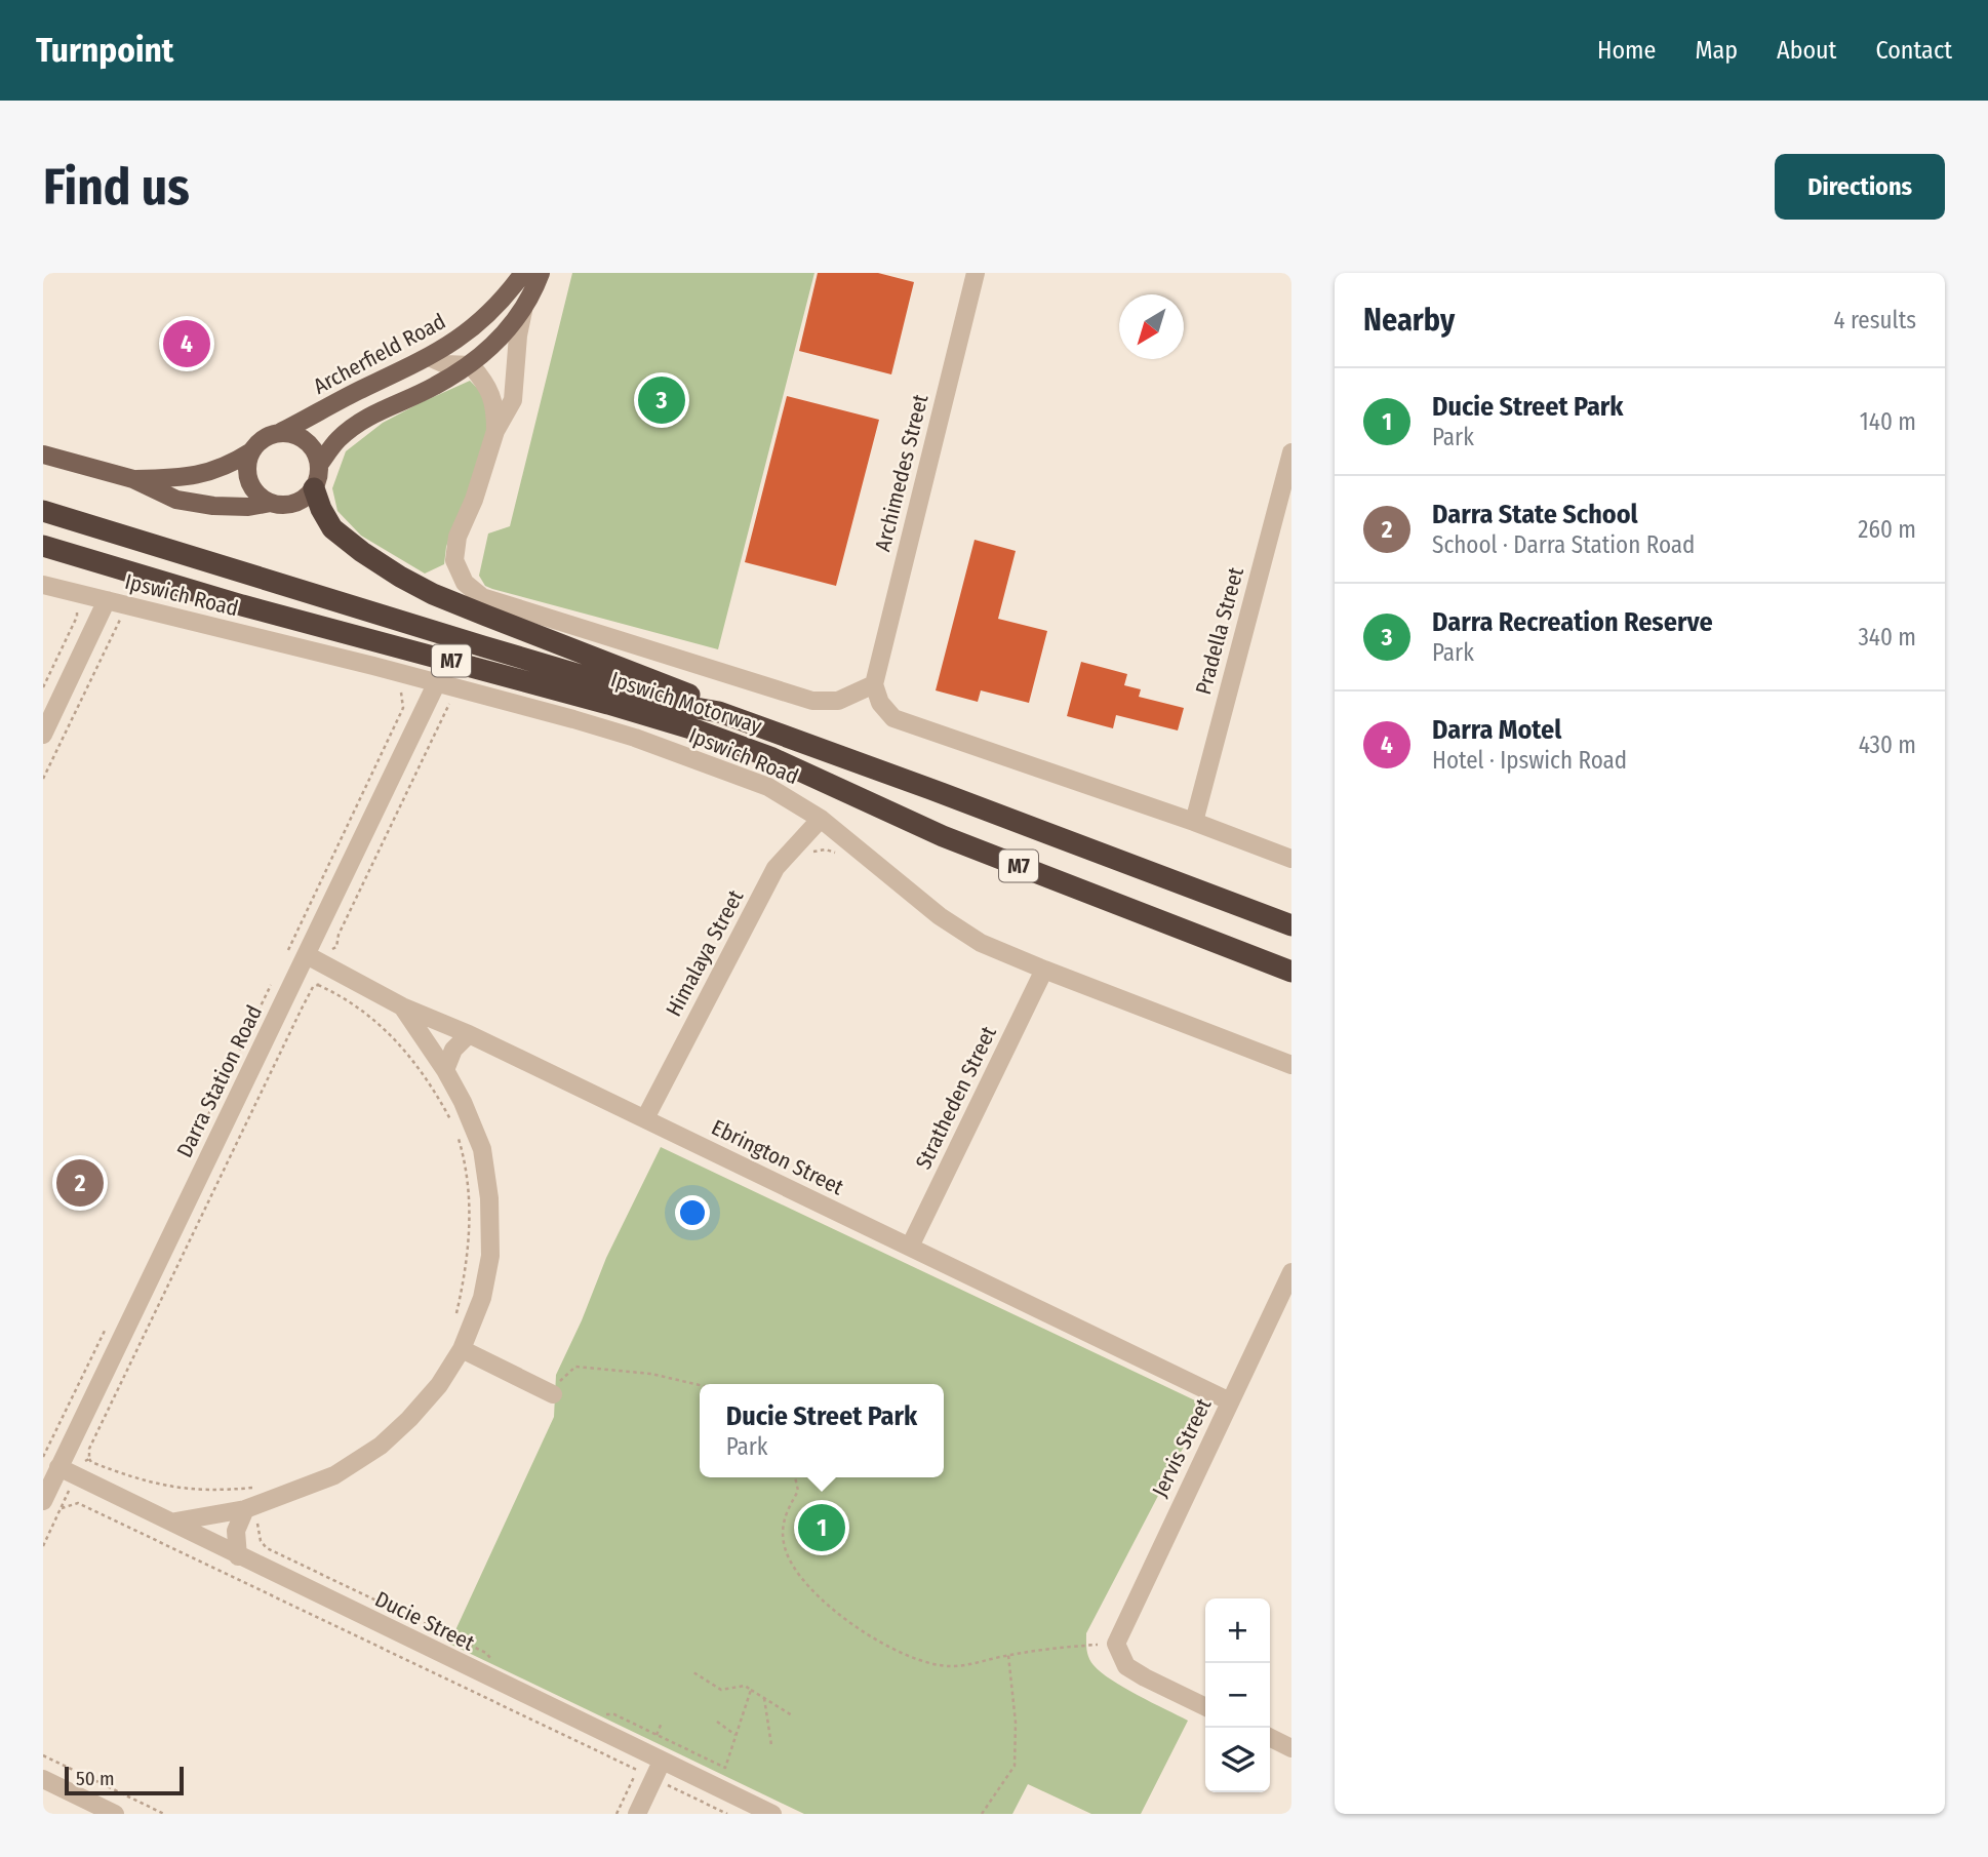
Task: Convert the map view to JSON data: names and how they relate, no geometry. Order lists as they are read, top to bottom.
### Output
{
  "streets": {
    "highway": ["M7", "Ipswich Motorway"],
    "main road": ["Archerfield Road"],
    "street": [
      "Archimedes Street",
      "Ipswich Road",
      "Pradella Street",
      "Himalaya Street",
      "Darra Station Road",
      "Stratheden Street",
      "Ebrington Street",
      "Jervis Street",
      "Ducie Street"
    ]
  },
  "crossings": [
    ["Ipswich Road", "Himalaya Street"],
    ["Ipswich Road", "Darra Station Road"],
    ["Ipswich Road", "Stratheden Street"],
    ["Himalaya Street", "Ebrington Street"],
    ["Darra Station Road", "Ebrington Street"],
    ["Darra Station Road", "Ducie Street"],
    ["Stratheden Street", "Ebrington Street"],
    ["Ebrington Street", "Jervis Street"]
  ],
  "scale_bar": "50 m",
  "north": "bottom left",
  "page": {
    "header": "Turnpoint",
    "nav": [
      "Home",
      "Map",
      "About",
      "Contact"
    ],
    "buttons": "Directions",
    "title": "Find us",
    "heading": ["Nearby", "4 results"],
    "pins": [
      "4",
      "3",
      "2",
      "1"
    ],
    "list": [
      {
        "mark": "1",
        "name": "Ducie Street Park",
        "note": "Park",
        "value": "140 m"
      },
      {
        "mark": "2",
        "name": "Darra State School",
        "note": "School · Darra Station Road",
        "value": "260 m"
      },
      {
        "mark": "3",
        "name": "Darra Recreation Reserve",
        "note": "Park",
        "value": "340 m"
      },
      {
        "mark": "4",
        "name": "Darra Motel",
        "note": "Hotel · Ipswich Road",
        "value": "430 m"
      }
    ],
    "popup": ["Ducie Street Park", "Park"],
    "map_buttons": ["+", "−"],
    "scale": "50 m"
  }
}
